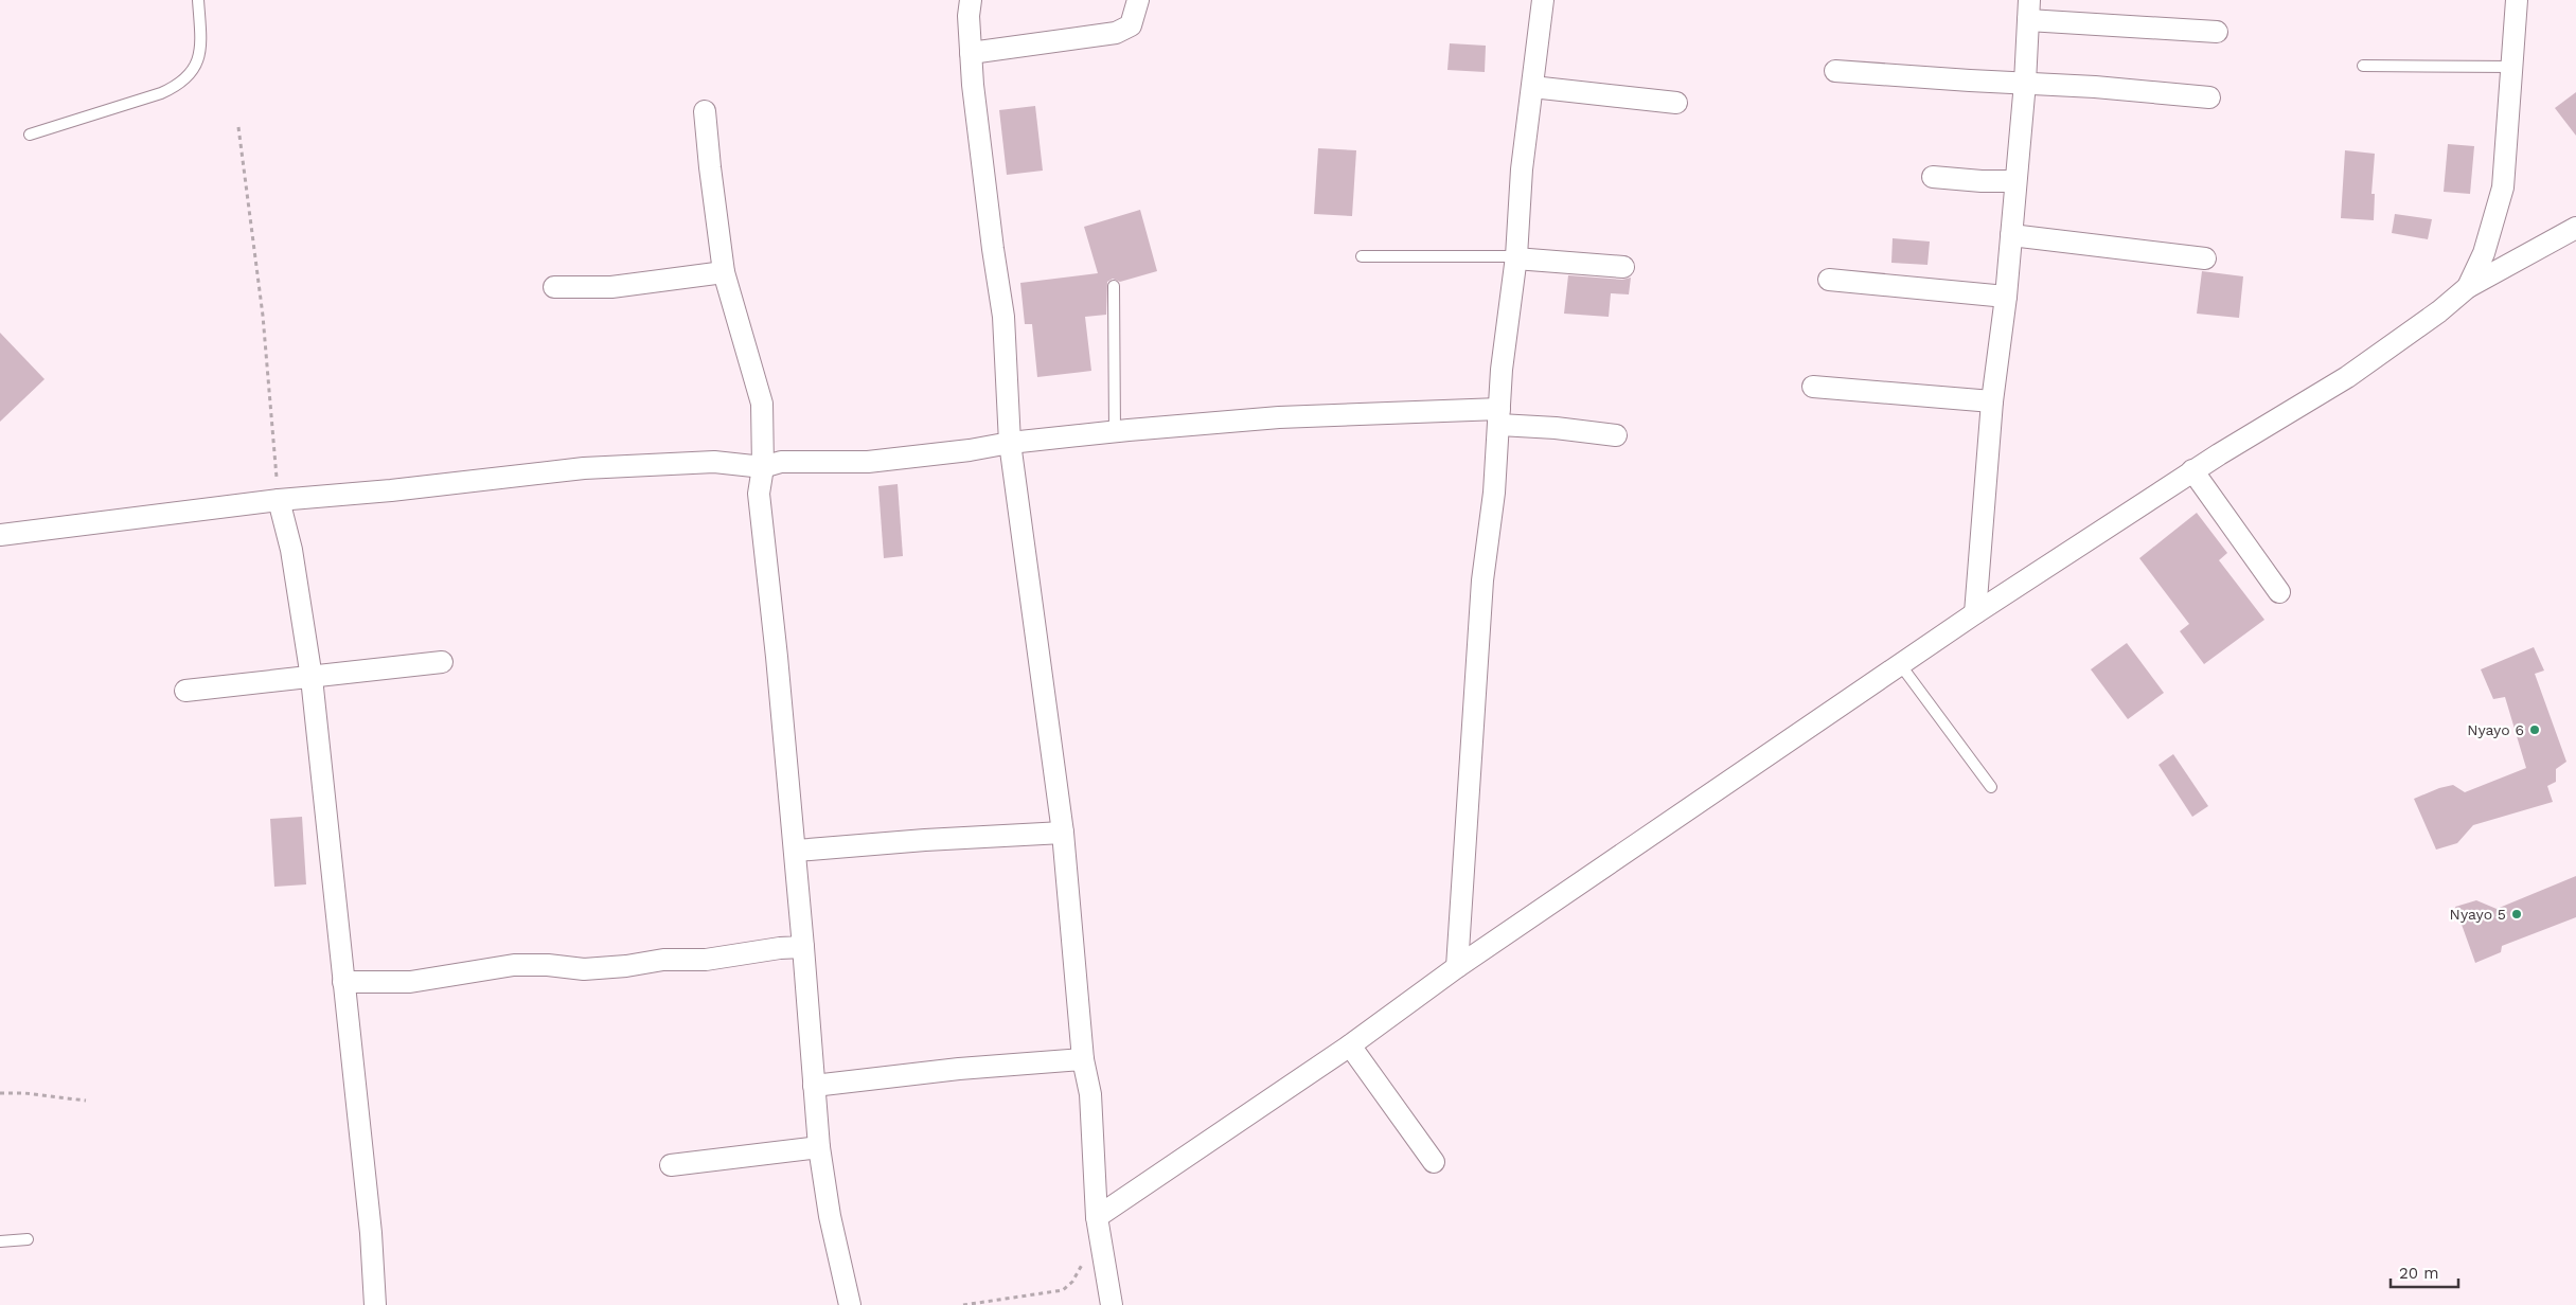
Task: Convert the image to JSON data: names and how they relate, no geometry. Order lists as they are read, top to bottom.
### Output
{
  "places": ["Nyayo 6", "Nyayo 5"],
  "scale_bar": "20 m"
}
